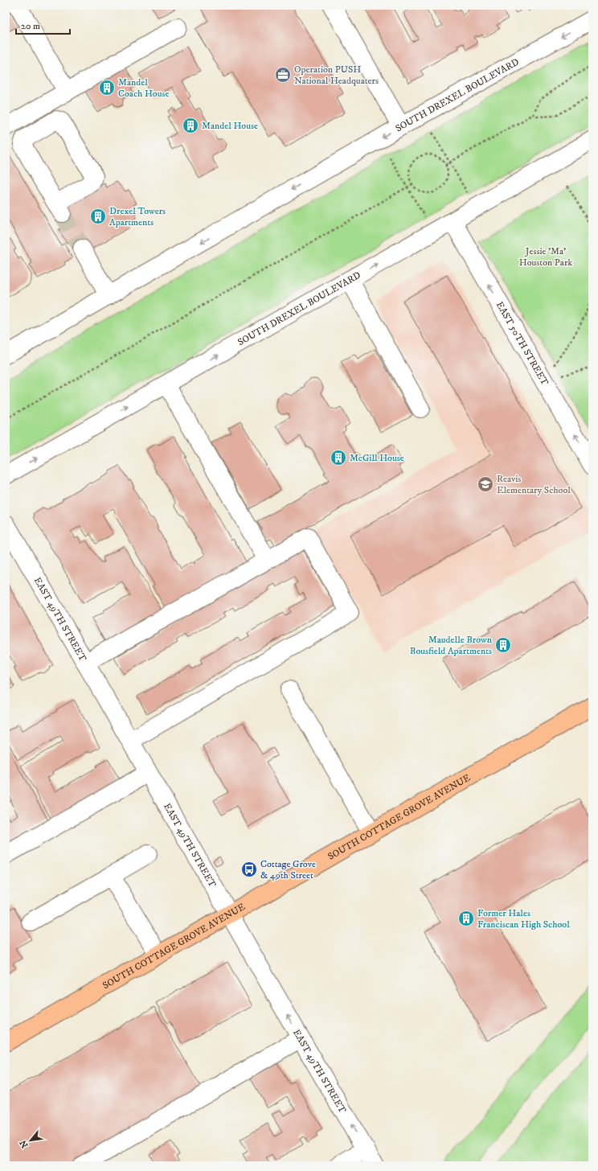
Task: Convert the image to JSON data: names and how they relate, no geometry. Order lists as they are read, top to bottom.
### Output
{
  "streets": {
    "main road": ["SOUTH COTTAGE GROVE AVENUE"],
    "street": ["SOUTH DREXEL BOULEVARD", "EAST 50TH STREET", "EAST 49TH STREET"]
  },
  "crossings": [
    ["SOUTH DREXEL BOULEVARD", "EAST 50TH STREET"],
    ["EAST 49TH STREET", "SOUTH COTTAGE GROVE AVENUE"]
  ],
  "one_way": ["EAST 49TH STREET"],
  "parks": ["Jessie 'Ma' Houston Park"],
  "places": {
    "office": ["Operation PUSH National Headquaters"],
    "building": [
      "Mandel Coach House",
      "Mandel House",
      "Drexel Towers Apartments",
      "McGill House",
      "Maudelle Brown Bousfield Apartments",
      "Former Hales Franciscan High School"
    ],
    "school or university": ["Reavis Elementary School"],
    "bus stop": ["Cottage Grove & 49th Street"]
  },
  "scale_bar": "20 m",
  "north": "bottom left"
}
